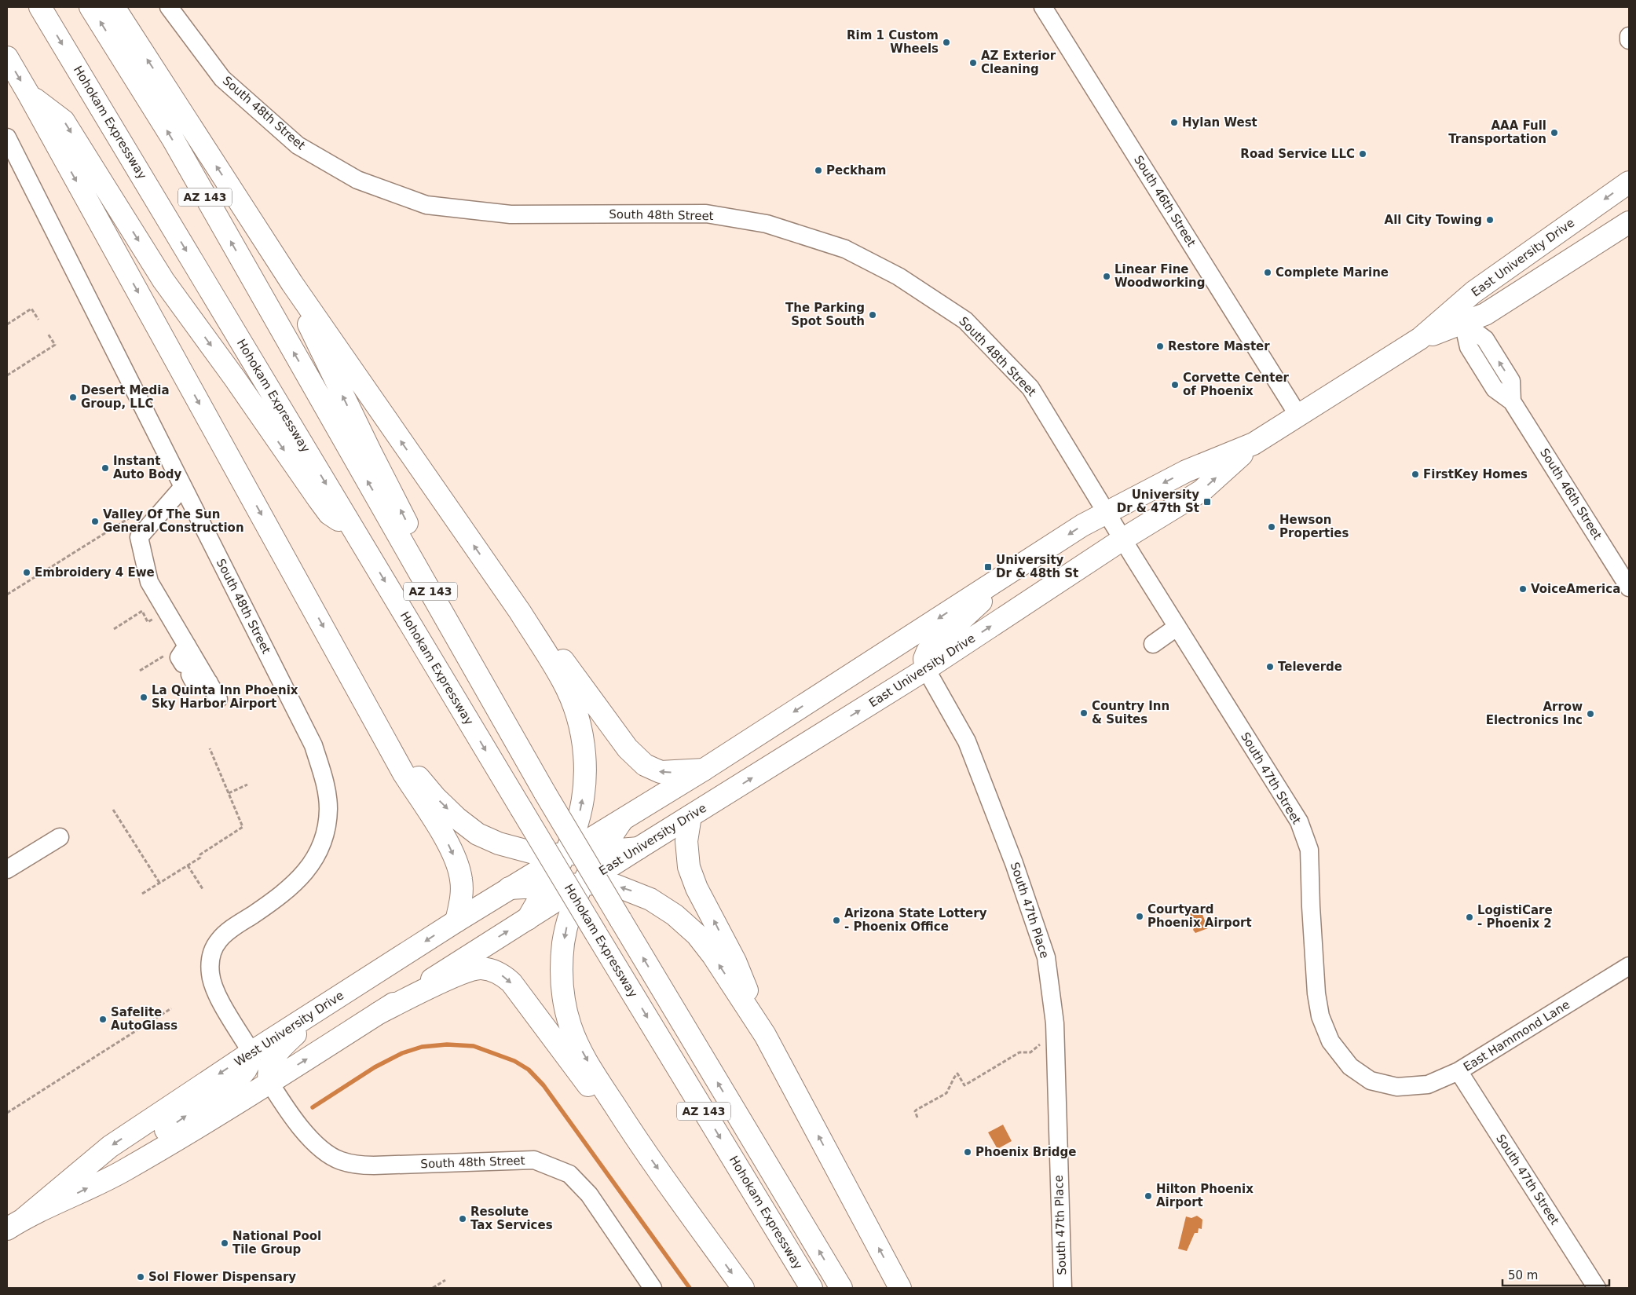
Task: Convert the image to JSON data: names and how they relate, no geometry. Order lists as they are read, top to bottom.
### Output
{
  "streets": {
    "main road": [
      "Hohokam Expressway",
      "AZ 143",
      "East University Drive",
      "West University Drive"
    ],
    "street": [
      "South 48th Street",
      "South 46th Street",
      "South 47th Street",
      "South 47th Place",
      "East Hammond Lane"
    ]
  },
  "crossings": [
    ["South 48th Street", "East University Drive"],
    ["South 48th Street", "South 47th Street"],
    ["South 48th Street", "West University Drive"],
    ["South 46th Street", "East University Drive"],
    ["East University Drive", "South 47th Street"],
    ["East University Drive", "South 47th Place"],
    ["East University Drive", "West University Drive"],
    ["South 47th Street", "East Hammond Lane"]
  ],
  "places": {
    "other": [
      "Rim 1 Custom Wheels",
      "AZ Exterior Cleaning",
      "Hylan West",
      "AAA Full Transportation",
      "Road Service LLC",
      "Peckham",
      "All City Towing",
      "Complete Marine",
      "Linear Fine Woodworking",
      "The Parking Spot South",
      "Restore Master",
      "Corvette Center of Phoenix",
      "Desert Media Group, LLC",
      "Instant Auto Body",
      "FirstKey Homes",
      "Valley Of The Sun General Construction",
      "Hewson Properties",
      "Embroidery 4 Ewe",
      "VoiceAmerica",
      "Televerde",
      "La Quinta Inn Phoenix Sky Harbor Airport",
      "Country Inn & Suites",
      "Arrow Electronics Inc",
      "Courtyard Phoenix Airport",
      "LogistiCare - Phoenix 2",
      "Arizona State Lottery - Phoenix Office",
      "Safelite AutoGlass",
      "Phoenix Bridge",
      "Hilton Phoenix Airport",
      "Resolute Tax Services",
      "National Pool Tile Group",
      "Sol Flower Dispensary"
    ],
    "transit": ["University Dr & 47th St", "University Dr & 48th St"]
  },
  "scale_bar": "50 m"
}
